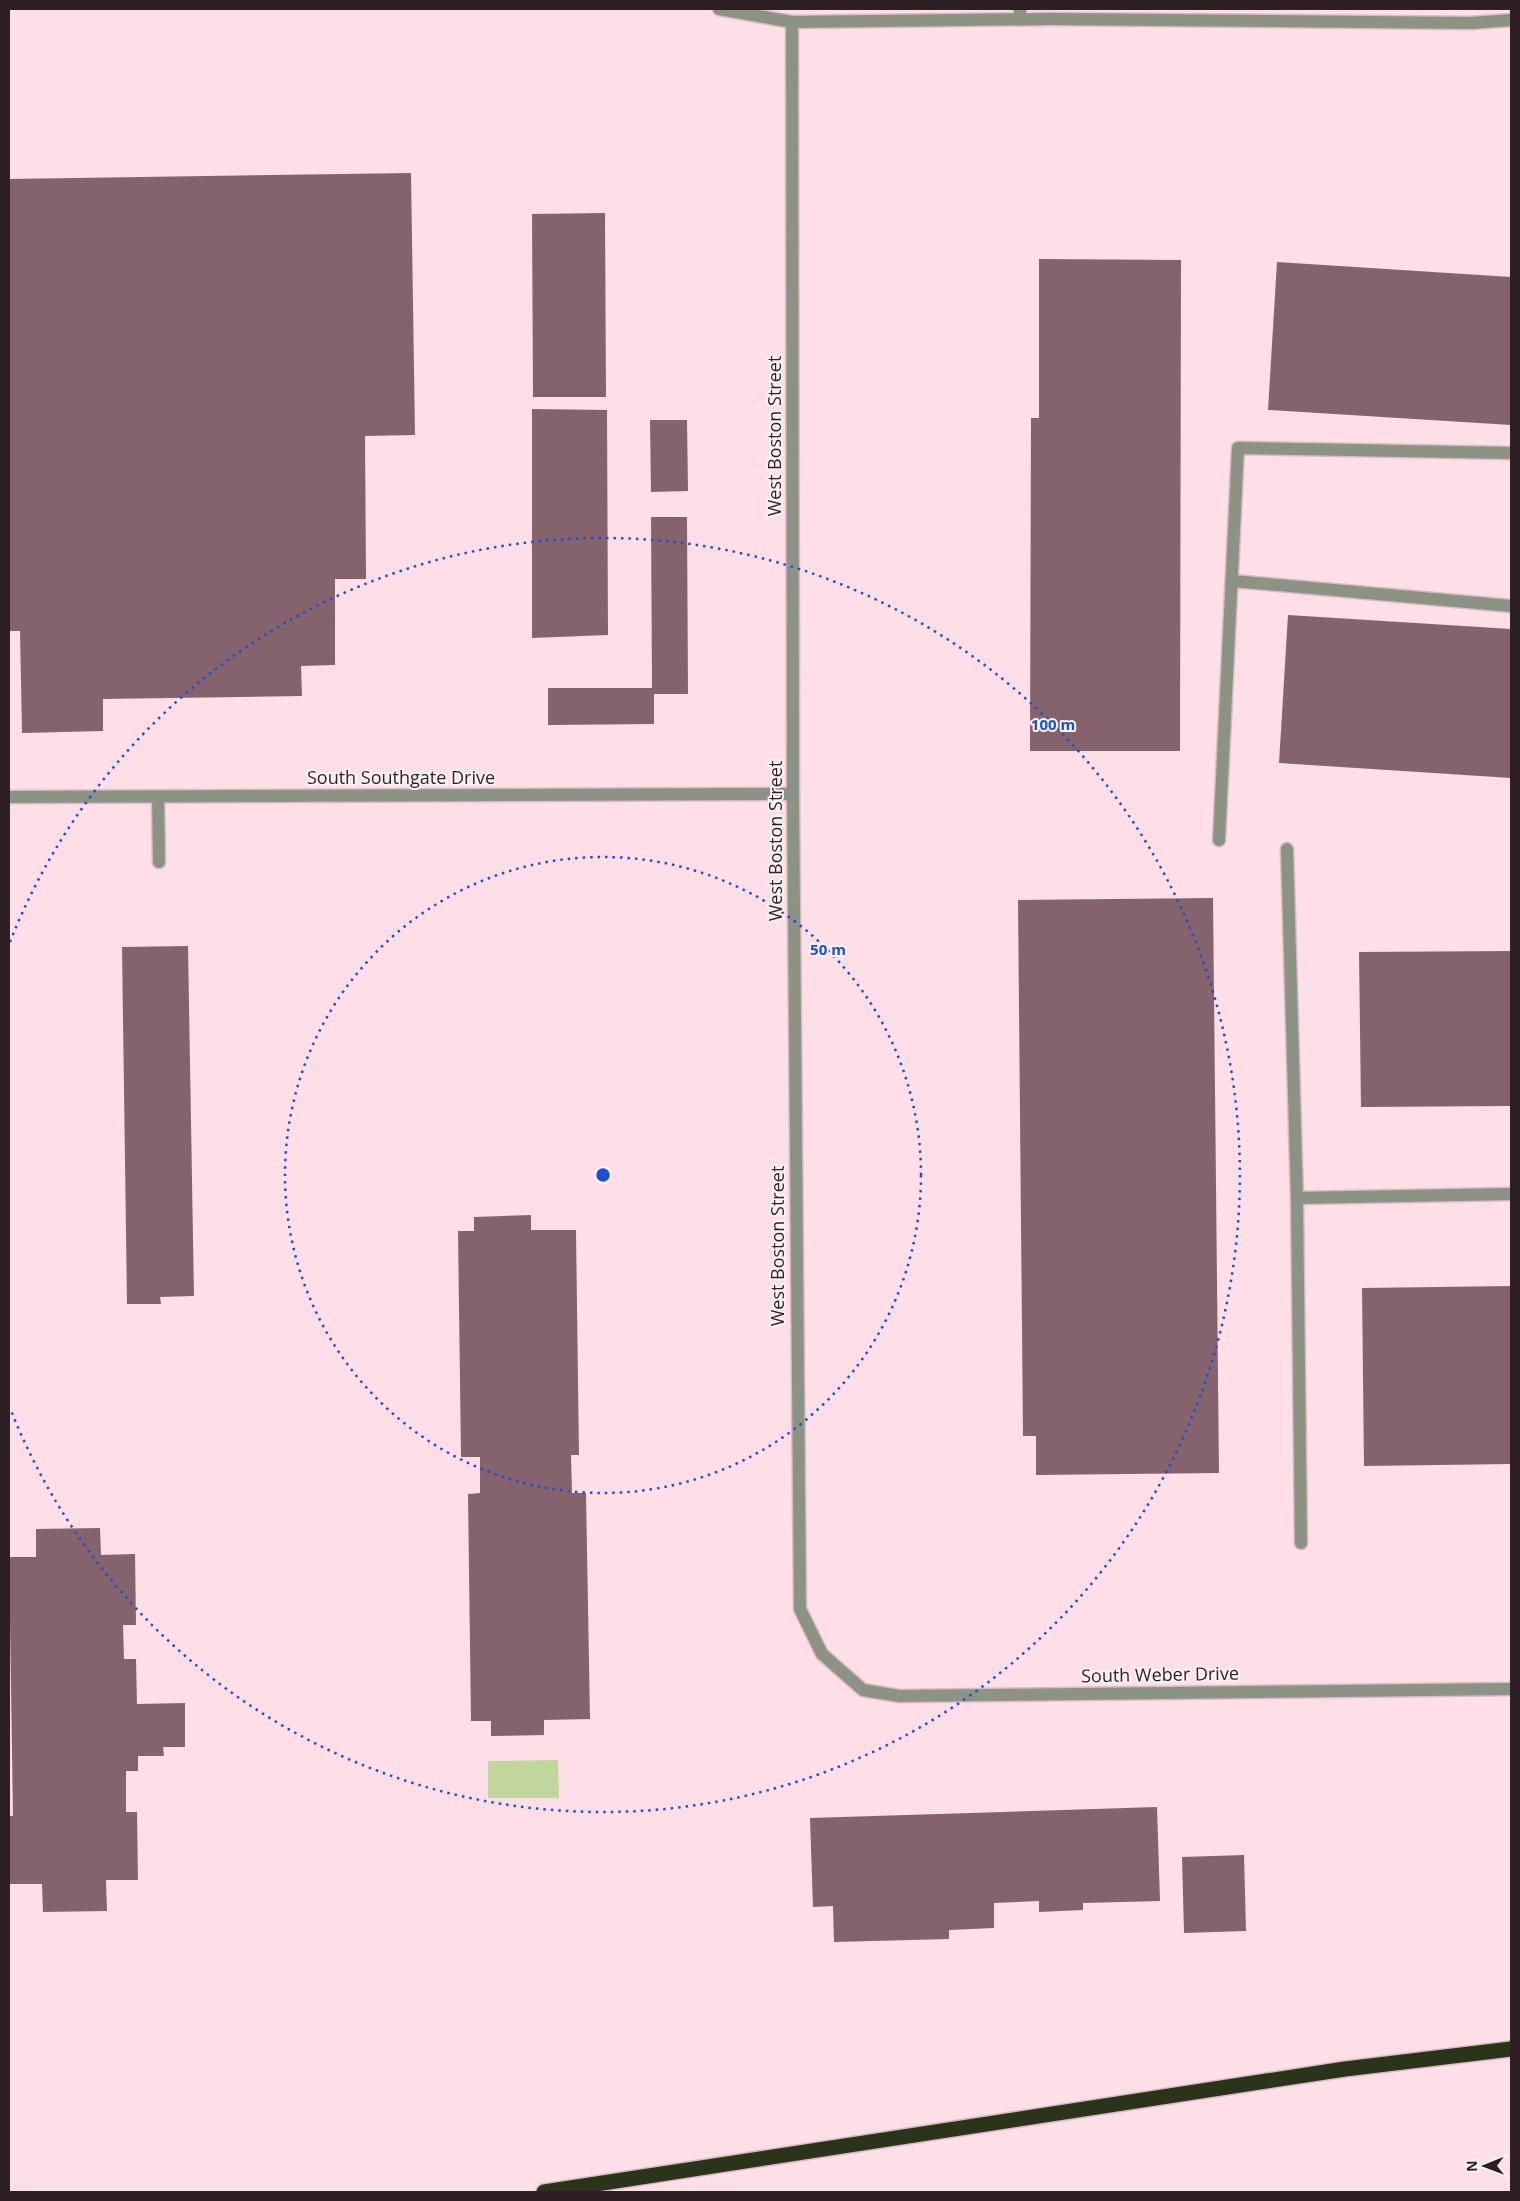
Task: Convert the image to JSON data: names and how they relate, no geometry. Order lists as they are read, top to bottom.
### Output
{
  "streets": {
    "street": ["West Boston Street", "South Southgate Drive", "South Weber Drive"]
  },
  "crossings": [
    ["West Boston Street", "South Southgate Drive"],
    ["West Boston Street", "South Weber Drive"]
  ],
  "north": "left",
  "rings": ["100 m", "50 m"]
}
